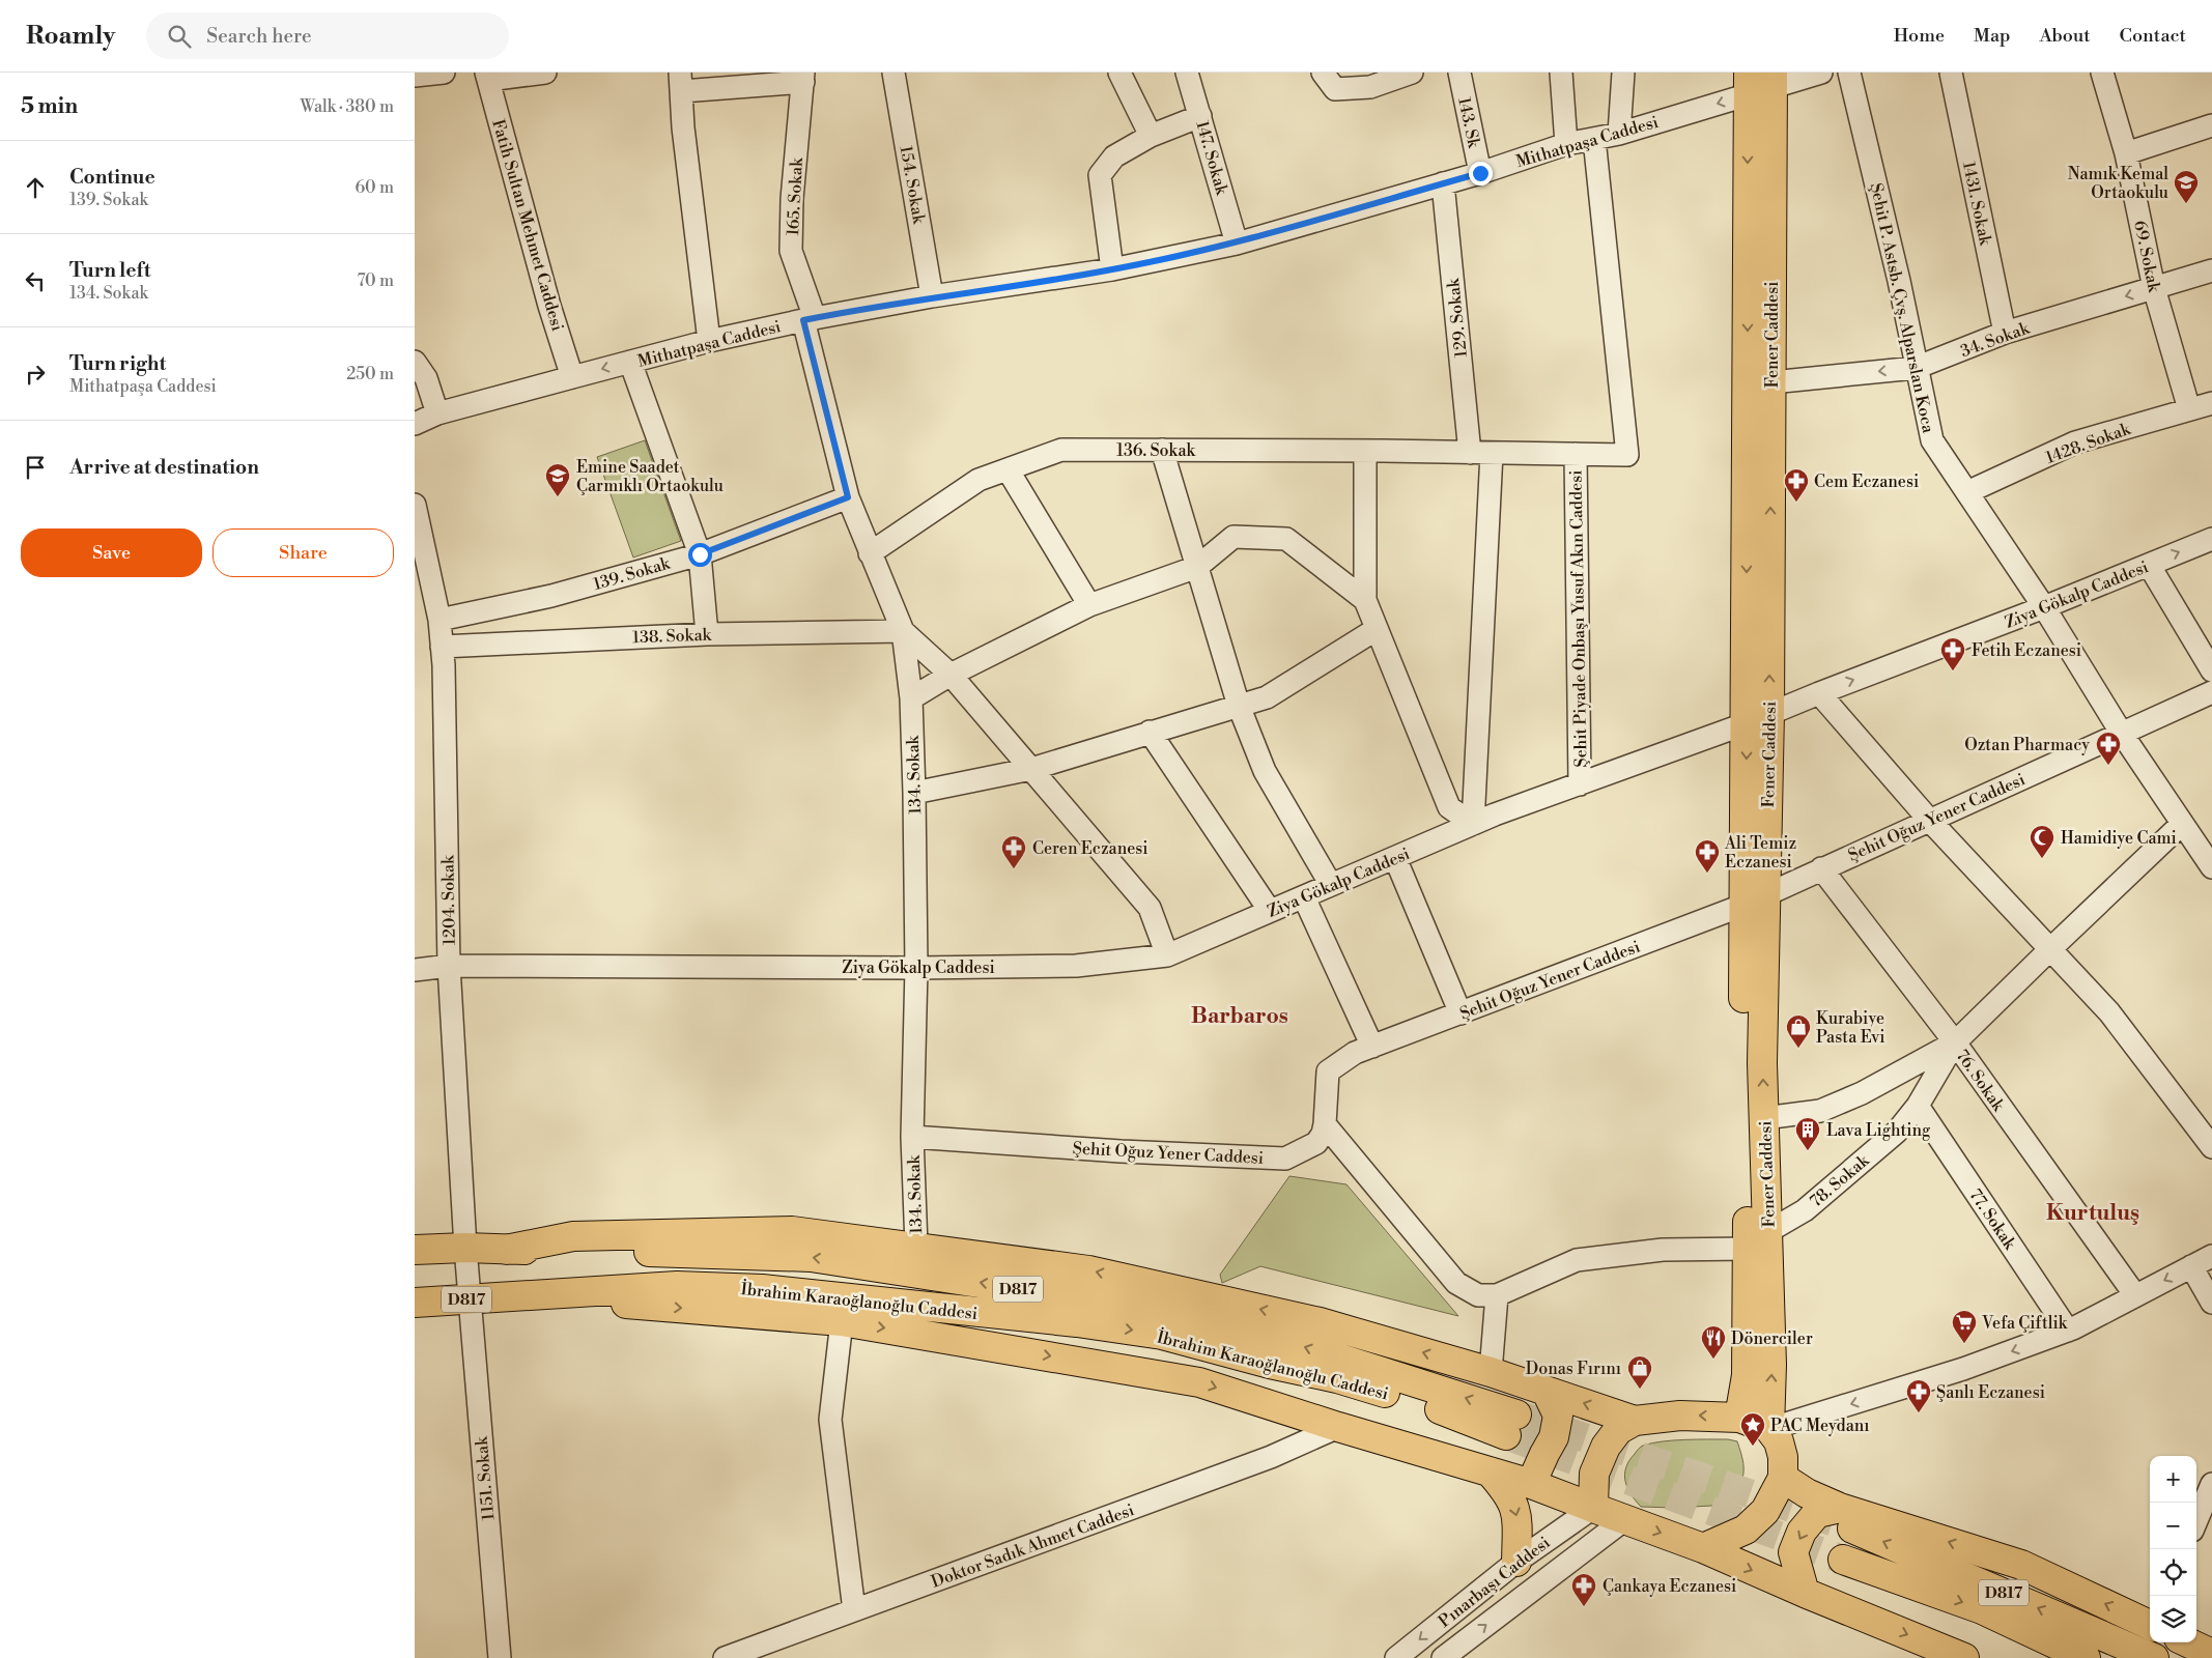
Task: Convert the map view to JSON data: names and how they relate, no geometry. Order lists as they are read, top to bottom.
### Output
{
  "streets": {
    "main road": ["Fener Caddesi", "D817", "İbrahim Karaoğlanoğlu Caddesi"],
    "street": [
      "143. Sk",
      "Mithatpaşa Caddesi",
      "147. Sokak",
      "154. Sokak",
      "165. Sokak",
      "1431. Sokak",
      "Fatih Sultan Mehmet Caddesi",
      "69. Sokak",
      "Şehit P. Astsb. Çvş. Alparslan Koca",
      "129. Sokak",
      "34. Sokak",
      "1428. Sokak",
      "136. Sokak",
      "139. Sokak",
      "Ziya Gökalp Caddesi",
      "Şehit Piyade Onbaşı Yusuf Akın Caddesi",
      "138. Sokak",
      "134. Sokak",
      "Şehit Oğuz Yener Caddesi",
      "1204. Sokak",
      "76. Sokak",
      "78. Sokak",
      "77. Sokak",
      "1151. Sokak",
      "Doktor Sadık Ahmet Caddesi",
      "Pınarbaşı Caddesi"
    ]
  },
  "crossings": [
    ["143. Sk", "Mithatpaşa Caddesi"],
    ["Mithatpaşa Caddesi", "147. Sokak"],
    ["Mithatpaşa Caddesi", "154. Sokak"],
    ["Mithatpaşa Caddesi", "165. Sokak"],
    ["Mithatpaşa Caddesi", "Fatih Sultan Mehmet Caddesi"],
    ["Mithatpaşa Caddesi", "129. Sokak"],
    ["Mithatpaşa Caddesi", "Fener Caddesi"],
    ["Mithatpaşa Caddesi", "136. Sokak"],
    ["Mithatpaşa Caddesi", "134. Sokak"],
    ["165. Sokak", "134. Sokak"],
    ["1431. Sokak", "34. Sokak"],
    ["69. Sokak", "34. Sokak"],
    ["69. Sokak", "1428. Sokak"],
    ["Şehit P. Astsb. Çvş. Alparslan Koca", "34. Sokak"],
    ["Şehit P. Astsb. Çvş. Alparslan Koca", "1428. Sokak"],
    ["Şehit P. Astsb. Çvş. Alparslan Koca", "Ziya Gökalp Caddesi"],
    ["Şehit P. Astsb. Çvş. Alparslan Koca", "Şehit Oğuz Yener Caddesi"],
    ["129. Sokak", "136. Sokak"],
    ["129. Sokak", "Ziya Gökalp Caddesi"],
    ["Fener Caddesi", "34. Sokak"],
    ["Fener Caddesi", "Ziya Gökalp Caddesi"],
    ["Fener Caddesi", "Şehit Oğuz Yener Caddesi"],
    ["Fener Caddesi", "78. Sokak"],
    ["Fener Caddesi", "Pınarbaşı Caddesi"],
    ["136. Sokak", "Şehit Piyade Onbaşı Yusuf Akın Caddesi"],
    ["136. Sokak", "134. Sokak"],
    ["139. Sokak", "134. Sokak"],
    ["139. Sokak", "1204. Sokak"],
    ["Ziya Gökalp Caddesi", "Şehit Piyade Onbaşı Yusuf Akın Caddesi"],
    ["Ziya Gökalp Caddesi", "134. Sokak"],
    ["Ziya Gökalp Caddesi", "1204. Sokak"],
    ["138. Sokak", "134. Sokak"],
    ["138. Sokak", "1204. Sokak"],
    ["134. Sokak", "Şehit Oğuz Yener Caddesi"],
    ["Şehit Oğuz Yener Caddesi", "76. Sokak"],
    ["1204. Sokak", "D817"],
    ["1204. Sokak", "İbrahim Karaoğlanoğlu Caddesi"],
    ["1204. Sokak", "1151. Sokak"],
    ["76. Sokak", "78. Sokak"],
    ["78. Sokak", "77. Sokak"],
    ["D817", "İbrahim Karaoğlanoğlu Caddesi"],
    ["İbrahim Karaoğlanoğlu Caddesi", "1151. Sokak"]
  ],
  "one_way": ["34. Sokak"],
  "districts": ["Barbaros", "Kurtuluş"],
  "places": {
    "school or university": ["Namık Kemal Ortaokulu", "Emine Saadet Çarmıklı Ortaokulu"],
    "pharmacy": [
      "Cem Eczanesi",
      "Fetih Eczanesi",
      "Oztan Pharmacy",
      "Ceren Eczanesi",
      "Ali Temiz Eczanesi",
      "Şanlı Eczanesi",
      "Çankaya Eczanesi"
    ],
    "mosque": ["Hamidiye Cami"],
    "shop": ["Kurabiye Pasta Evi", "Donas Fırını"],
    "building": ["Lava Lighting"],
    "supermarket": ["Vefa Çiftlik"],
    "restaurant": ["Dönerciler"],
    "place": ["PAC Meydanı"]
  },
  "page": {
    "header": "Roamly",
    "search": "Search here",
    "nav": [
      "Home",
      "Map",
      "About",
      "Contact"
    ],
    "heading": ["5 min", "Walk · 380 m"],
    "list": [
      ["Continue", "139. Sokak", "60 m"],
      ["Turn left", "134. Sokak", "70 m"],
      ["Turn right", "Mithatpaşa Caddesi", "250 m"],
      "Arrive at destination"
    ],
    "buttons": ["Save", "Share"],
    "map_buttons": ["+", "−"]
  }
}
